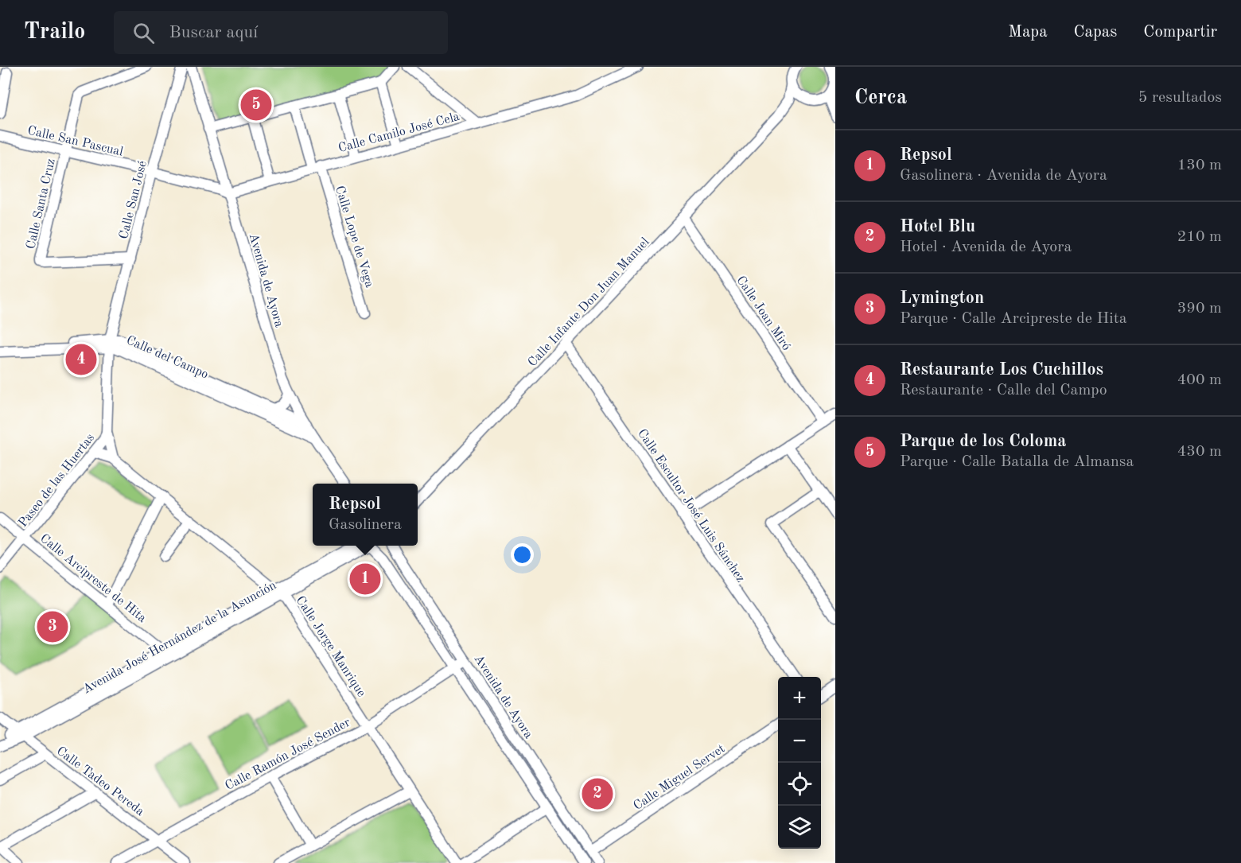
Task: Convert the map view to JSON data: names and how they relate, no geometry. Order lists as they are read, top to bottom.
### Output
{
  "streets": {
    "street": [
      "Calle Camilo José Cela",
      "Calle San Pascual",
      "Calle San José",
      "Calle Santa Cruz",
      "Calle Lope de Vega",
      "Avenida de Ayora",
      "Calle Infante Don Juan Manuel",
      "Calle Joan Miró",
      "Calle del Campo",
      "Paseo de las Huertas",
      "Calle Escultor José Luis Sánchez",
      "Calle Arcipreste de Hita",
      "Avenida José Hernández de la Asunción",
      "Calle Jorge Manrique",
      "Calle Ramón José Sender",
      "Calle Miguel Servet",
      "Calle Tadeo Pereda"
    ]
  },
  "crossings": [
    ["Calle Camilo José Cela", "Calle San Pascual"],
    ["Calle Camilo José Cela", "Calle Lope de Vega"],
    ["Calle Camilo José Cela", "Avenida de Ayora"],
    ["Calle San Pascual", "Calle San José"],
    ["Calle San Pascual", "Calle Santa Cruz"],
    ["Calle San Pascual", "Avenida de Ayora"],
    ["Calle San José", "Calle Santa Cruz"],
    ["Calle San José", "Calle del Campo"],
    ["Calle San José", "Paseo de las Huertas"],
    ["Avenida de Ayora", "Calle del Campo"],
    ["Avenida de Ayora", "Avenida José Hernández de la Asunción"],
    ["Avenida de Ayora", "Calle Ramón José Sender"],
    ["Avenida de Ayora", "Calle Miguel Servet"],
    ["Calle Infante Don Juan Manuel", "Calle Joan Miró"],
    ["Calle Infante Don Juan Manuel", "Calle Escultor José Luis Sánchez"],
    ["Calle del Campo", "Paseo de las Huertas"],
    ["Paseo de las Huertas", "Calle Arcipreste de Hita"],
    ["Paseo de las Huertas", "Calle Jorge Manrique"],
    ["Calle Arcipreste de Hita", "Avenida José Hernández de la Asunción"],
    ["Avenida José Hernández de la Asunción", "Calle Jorge Manrique"],
    ["Avenida José Hernández de la Asunción", "Calle Tadeo Pereda"],
    ["Calle Jorge Manrique", "Calle Ramón José Sender"],
    ["Calle Ramón José Sender", "Calle Tadeo Pereda"]
  ],
  "page": {
    "header": "Trailo",
    "search": "Buscar aquí",
    "nav": ["Mapa", "Capas", "Compartir"],
    "heading": ["Cerca", "5 resultados"],
    "pins": [
      "5",
      "4",
      "1",
      "3",
      "2"
    ],
    "list": [
      {
        "mark": "1",
        "name": "Repsol",
        "note": "Gasolinera · Avenida de Ayora",
        "value": "130 m"
      },
      {
        "mark": "2",
        "name": "Hotel Blu",
        "note": "Hotel · Avenida de Ayora",
        "value": "210 m"
      },
      {
        "mark": "3",
        "name": "Lymington",
        "note": "Parque · Calle Arcipreste de Hita",
        "value": "390 m"
      },
      {
        "mark": "4",
        "name": "Restaurante Los Cuchillos",
        "note": "Restaurante · Calle del Campo",
        "value": "400 m"
      },
      {
        "mark": "5",
        "name": "Parque de los Coloma",
        "note": "Parque · Calle Batalla de Almansa",
        "value": "430 m"
      }
    ],
    "popup": ["Repsol", "Gasolinera"],
    "map_buttons": ["+", "−"]
  }
}
